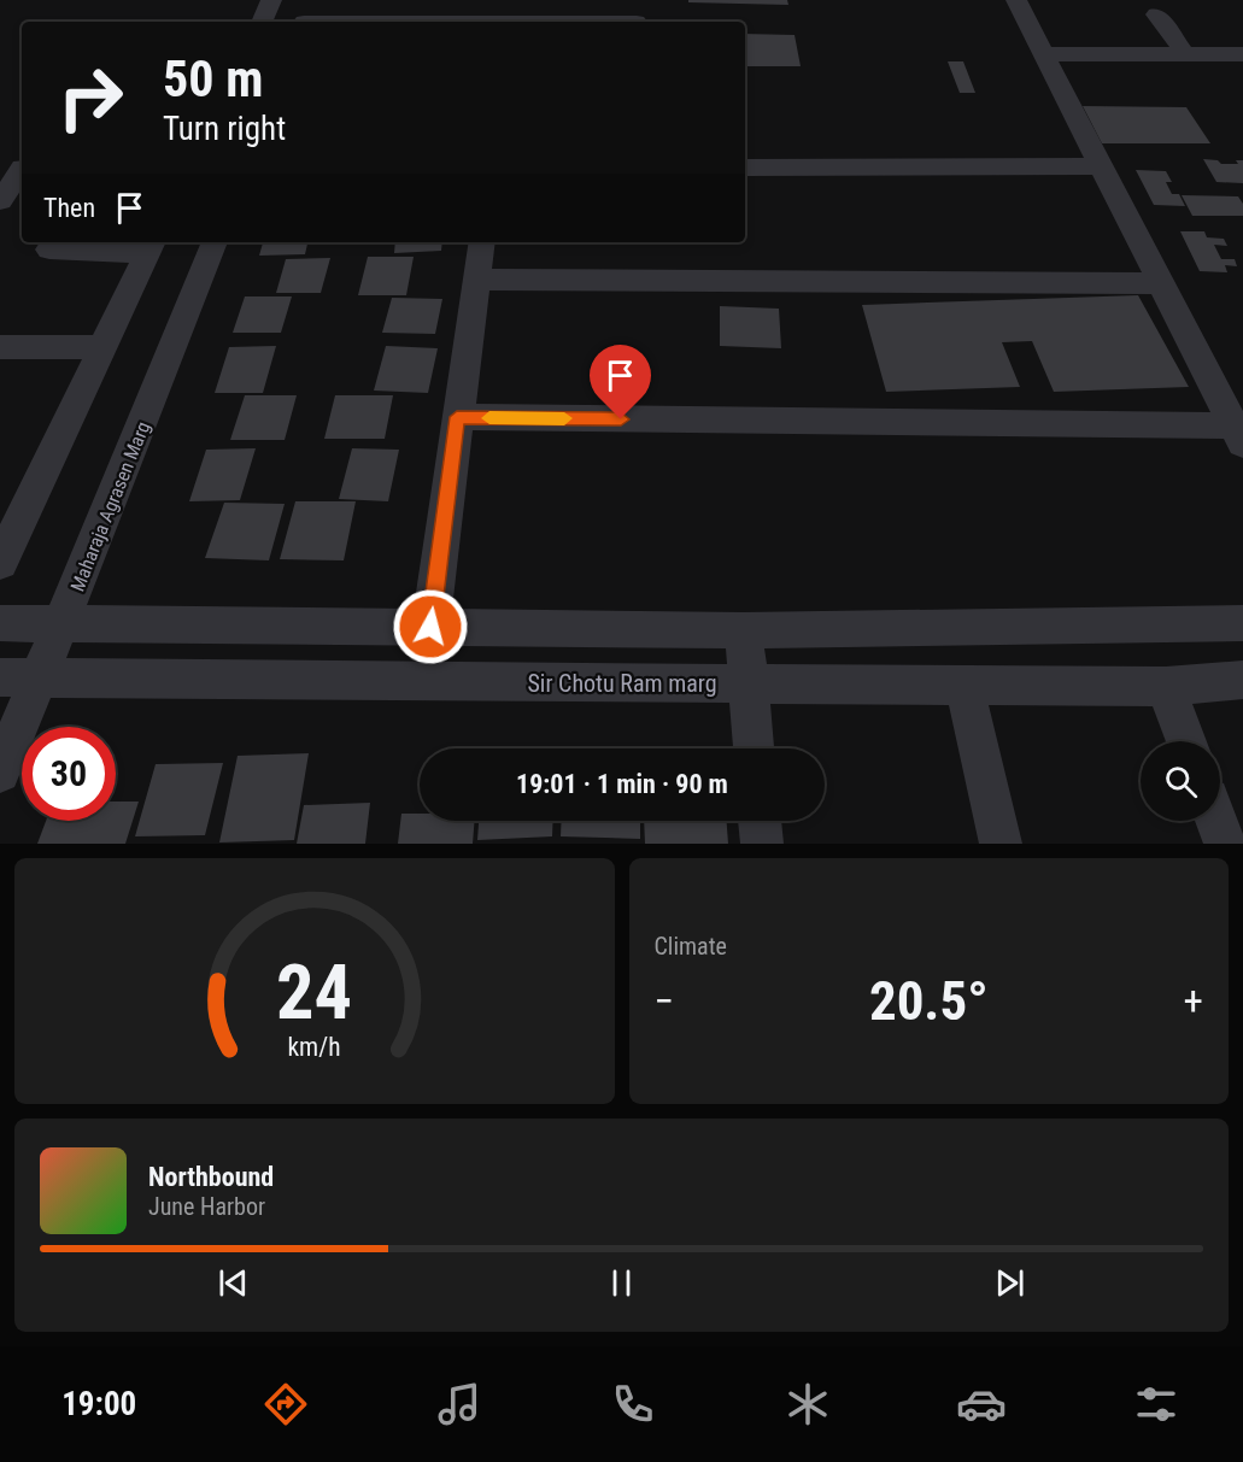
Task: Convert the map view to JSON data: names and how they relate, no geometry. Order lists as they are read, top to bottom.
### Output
{
  "streets": {
    "street": ["Maharaja Agrasen Marg", "Sir Chotu Ram marg"]
  },
  "crossings": [
    ["Maharaja Agrasen Marg", "Sir Chotu Ram marg"]
  ],
  "page": {
    "turn": ["50 m", "Turn right"],
    "then": "Then",
    "limit": "30",
    "trip": "19:01 · 1 min · 90 m",
    "tile": "Climate",
    "heat": ["−", "20.5°", "+"],
    "song": ["Northbound", "June Harbor"],
    "tabs": "19:00",
    "gauge": ["24", "km/h"]
  }
}
